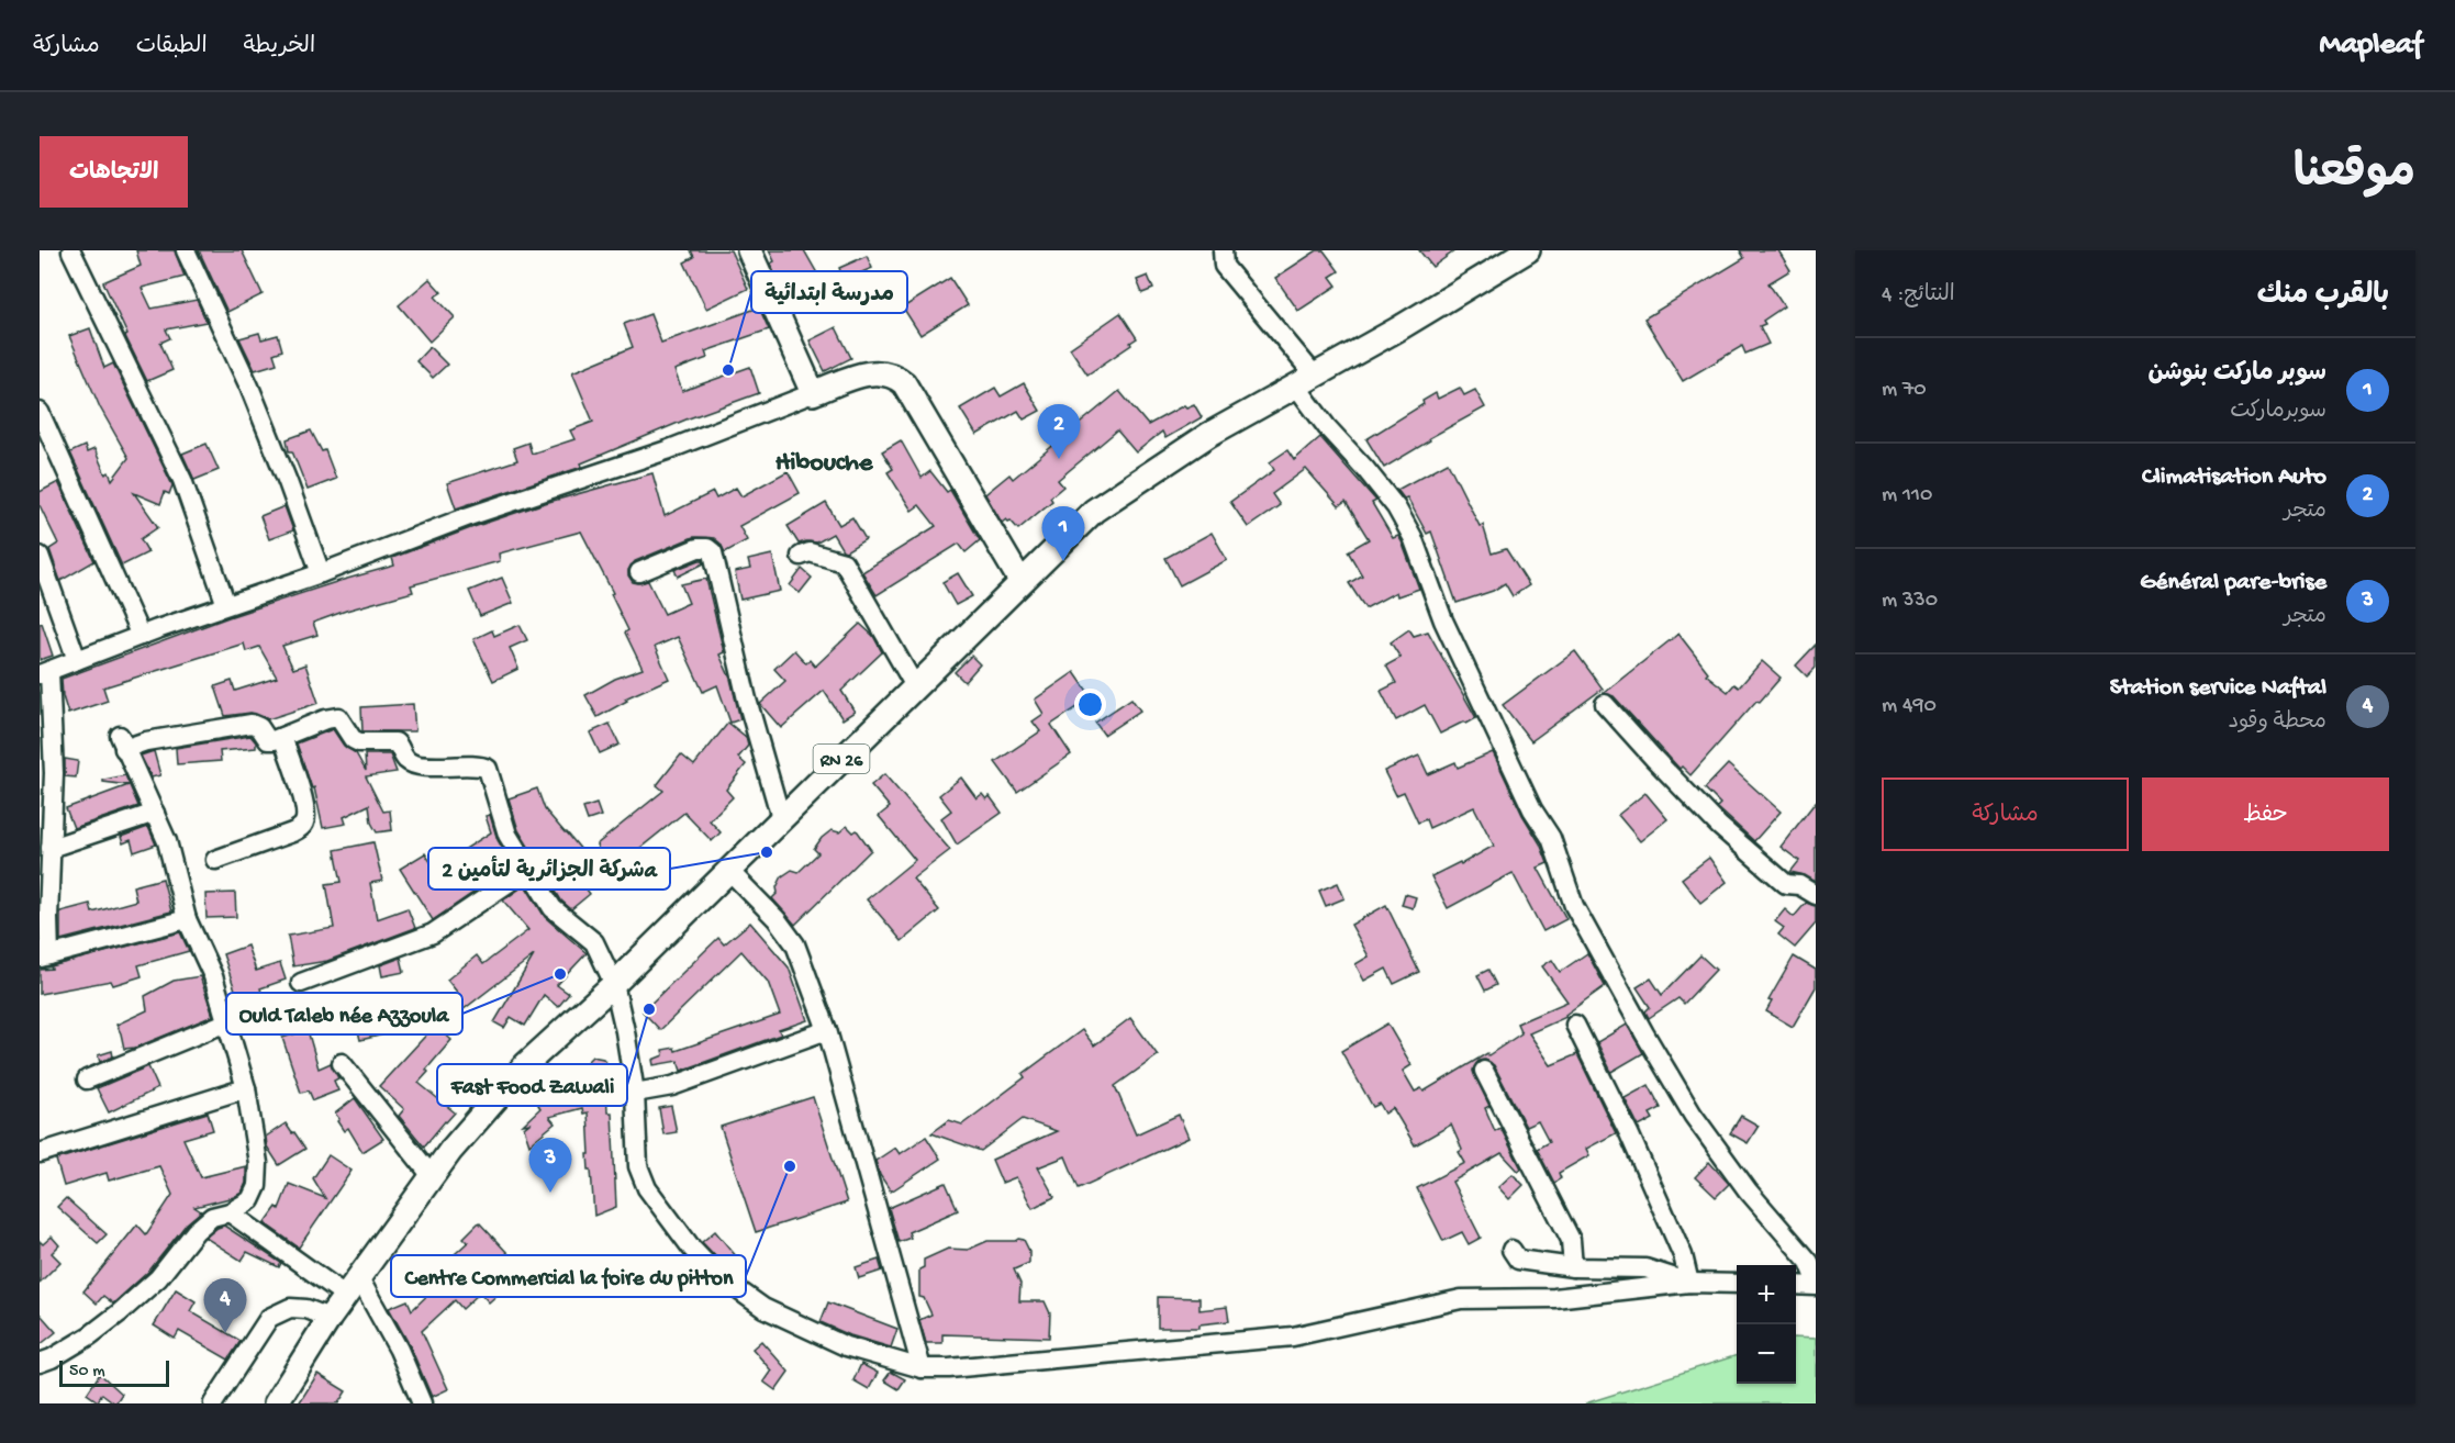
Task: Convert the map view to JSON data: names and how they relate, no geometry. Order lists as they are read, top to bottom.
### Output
{
  "streets": {
    "main road": ["RN 26"]
  },
  "districts": ["Hibouche"],
  "places": [
    "مدرسة ابتدائية",
    "شركة الجزائرية لتأمين 2a",
    "Ould Taleb née Azzoula",
    "Fast Food Zawali",
    "Centre Commercial la foire du pitton"
  ],
  "scale_bar": "50 m",
  "page": {
    "header": "Mapleaf",
    "nav": ["الخريطة", "الطبقات", "مشاركة"],
    "title": "موقعنا",
    "buttons": [
      "الاتجاهات",
      ["حفظ", "مشاركة"]
    ],
    "heading": ["بالقرب منك", "النتائج: 4"],
    "list": [
      {
        "mark": "1",
        "name": "سوبر ماركت بنوشن",
        "note": "سوبرماركت",
        "value": "70 m"
      },
      {
        "mark": "2",
        "name": "Climatisation Auto",
        "note": "متجر",
        "value": "110 m"
      },
      {
        "mark": "3",
        "name": "Général pare-brise",
        "note": "متجر",
        "value": "330 m"
      },
      {
        "mark": "4",
        "name": "Station service Naftal",
        "note": "محطة وقود",
        "value": "490 m"
      }
    ],
    "pins": [
      "2",
      "1",
      "3",
      "4"
    ],
    "map_buttons": ["+", "−"],
    "scale": "50 m"
  }
}
